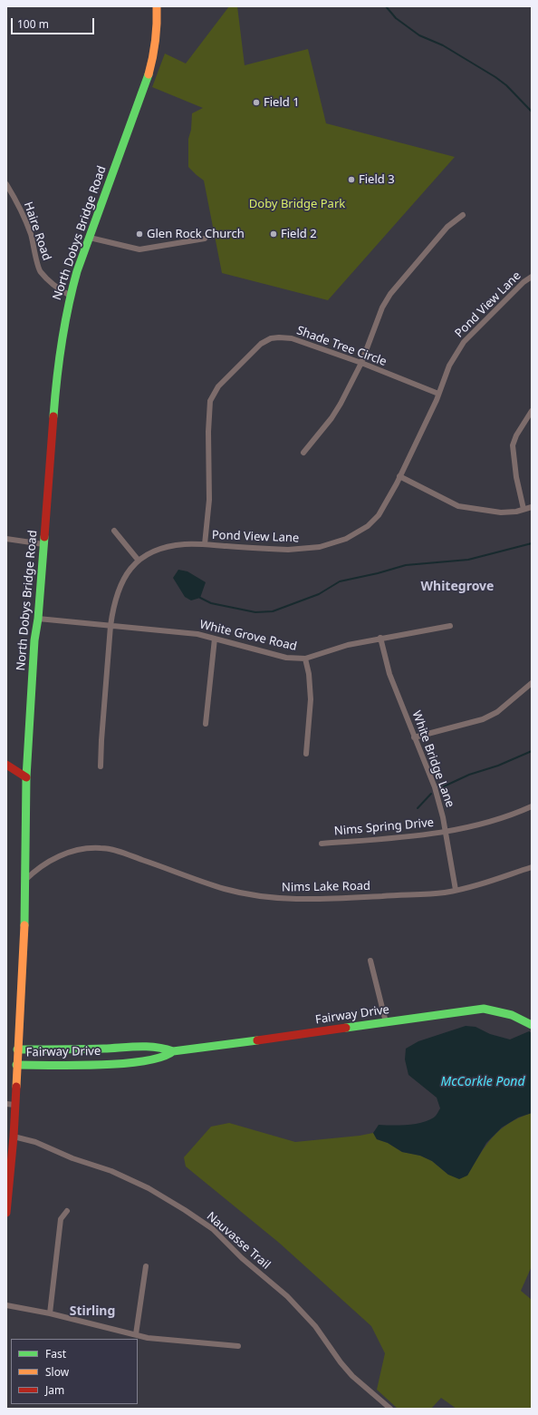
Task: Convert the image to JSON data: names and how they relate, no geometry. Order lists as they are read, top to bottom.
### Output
{
  "streets": {
    "street": [
      "Haire Road",
      "North Dobys Bridge Road",
      "Pond View Lane",
      "Shade Tree Circle",
      "White Grove Road",
      "White Bridge Lane",
      "Nims Spring Drive",
      "Nims Lake Road",
      "Fairway Drive",
      "Nauvasse Trail"
    ]
  },
  "crossings": [
    ["Haire Road", "North Dobys Bridge Road"],
    ["North Dobys Bridge Road", "White Grove Road"],
    ["North Dobys Bridge Road", "Nims Lake Road"],
    ["North Dobys Bridge Road", "Fairway Drive"],
    ["North Dobys Bridge Road", "Nauvasse Trail"],
    ["Pond View Lane", "Shade Tree Circle"],
    ["Pond View Lane", "White Grove Road"],
    ["White Grove Road", "White Bridge Lane"],
    ["White Bridge Lane", "Nims Spring Drive"],
    ["White Bridge Lane", "Nims Lake Road"]
  ],
  "districts": ["Whitegrove", "Stirling"],
  "water": ["McCorkle Pond"],
  "parks": ["Doby Bridge Park"],
  "places": [
    "Field 1",
    "Field 3",
    "Glen Rock Church",
    "Field 2"
  ],
  "legend": ["Fast", "Slow", "Jam"],
  "scale_bar": "100 m"
}
